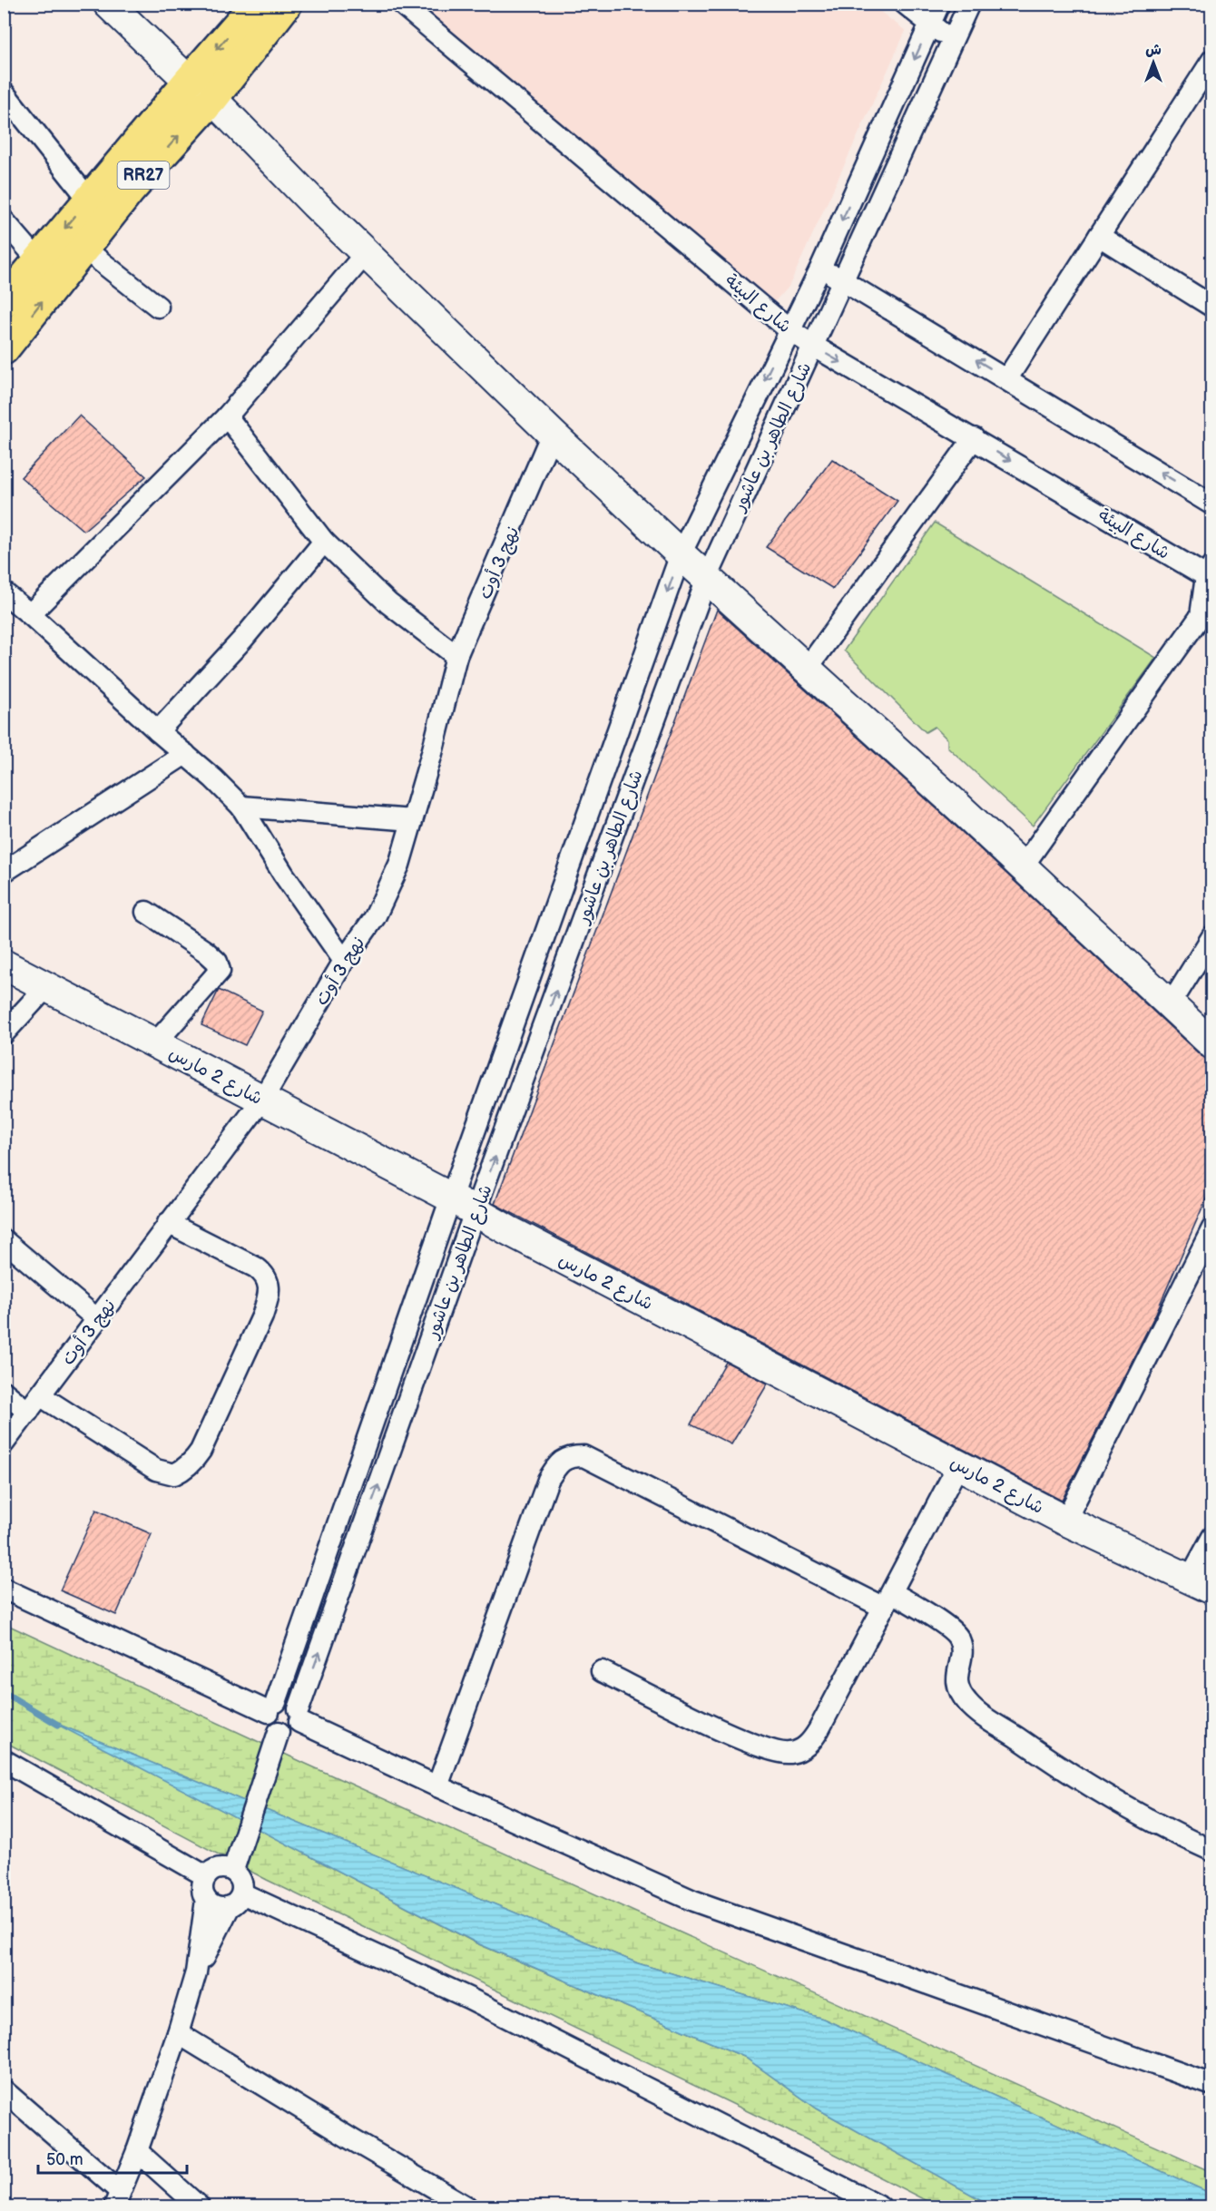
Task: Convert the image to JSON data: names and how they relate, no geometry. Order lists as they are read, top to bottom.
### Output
{
  "streets": {
    "highway": ["RR27"],
    "street": [
      "شارع البيئة",
      "شارع الطاهر بن عاشور",
      "نهج 3 أوت",
      "شارع 2 مارس"
    ]
  },
  "crossings": [
    ["شارع البيئة", "شارع الطاهر بن عاشور"],
    ["شارع الطاهر بن عاشور", "شارع 2 مارس"],
    ["نهج 3 أوت", "شارع 2 مارس"]
  ],
  "scale_bar": "50 m",
  "north": "top"
}
